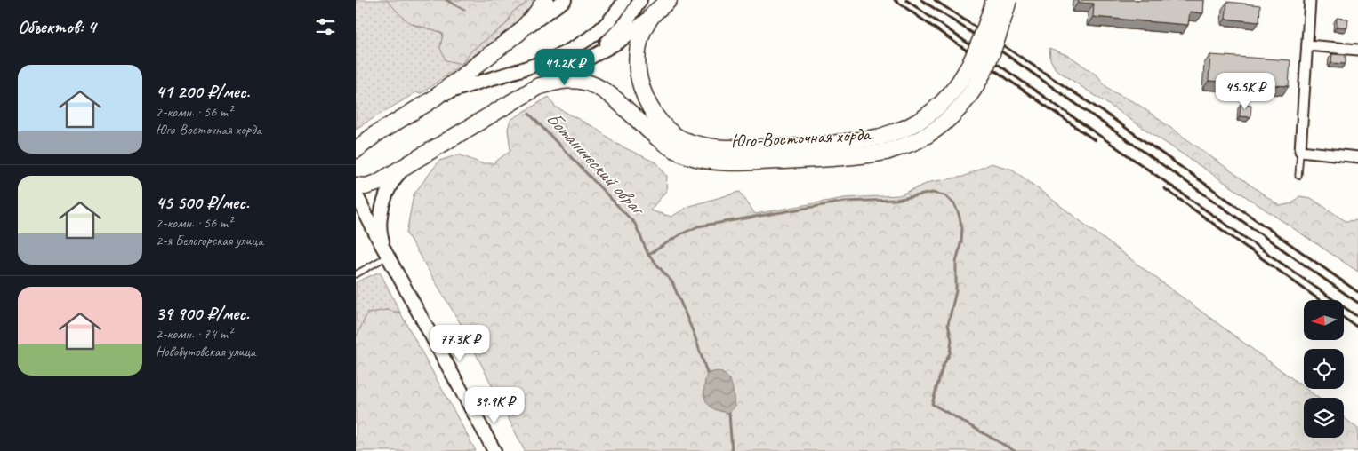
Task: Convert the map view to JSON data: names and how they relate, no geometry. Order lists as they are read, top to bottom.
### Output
{
  "streets": {
    "main road": ["Юго-Восточная хорда"]
  },
  "water": ["Ботанический овраг"],
  "north": "left",
  "page": {
    "heading": "Объектов: 4",
    "price": [
      "41.2K ₽",
      "45.5K ₽",
      "77.3K ₽",
      "39.9K ₽"
    ],
    "list": [
      {
        "name": "41 200 ₽/мес.",
        "note": "2-комн. · 56 m² · Юго-Восточная хорда"
      },
      {
        "name": "45 500 ₽/мес.",
        "note": "2-комн. · 56 m² · 2-я Белогорская улица"
      },
      {
        "name": "39 900 ₽/мес.",
        "note": "2-комн. · 74 m² · Новобутовская улица"
      }
    ]
  }
}
